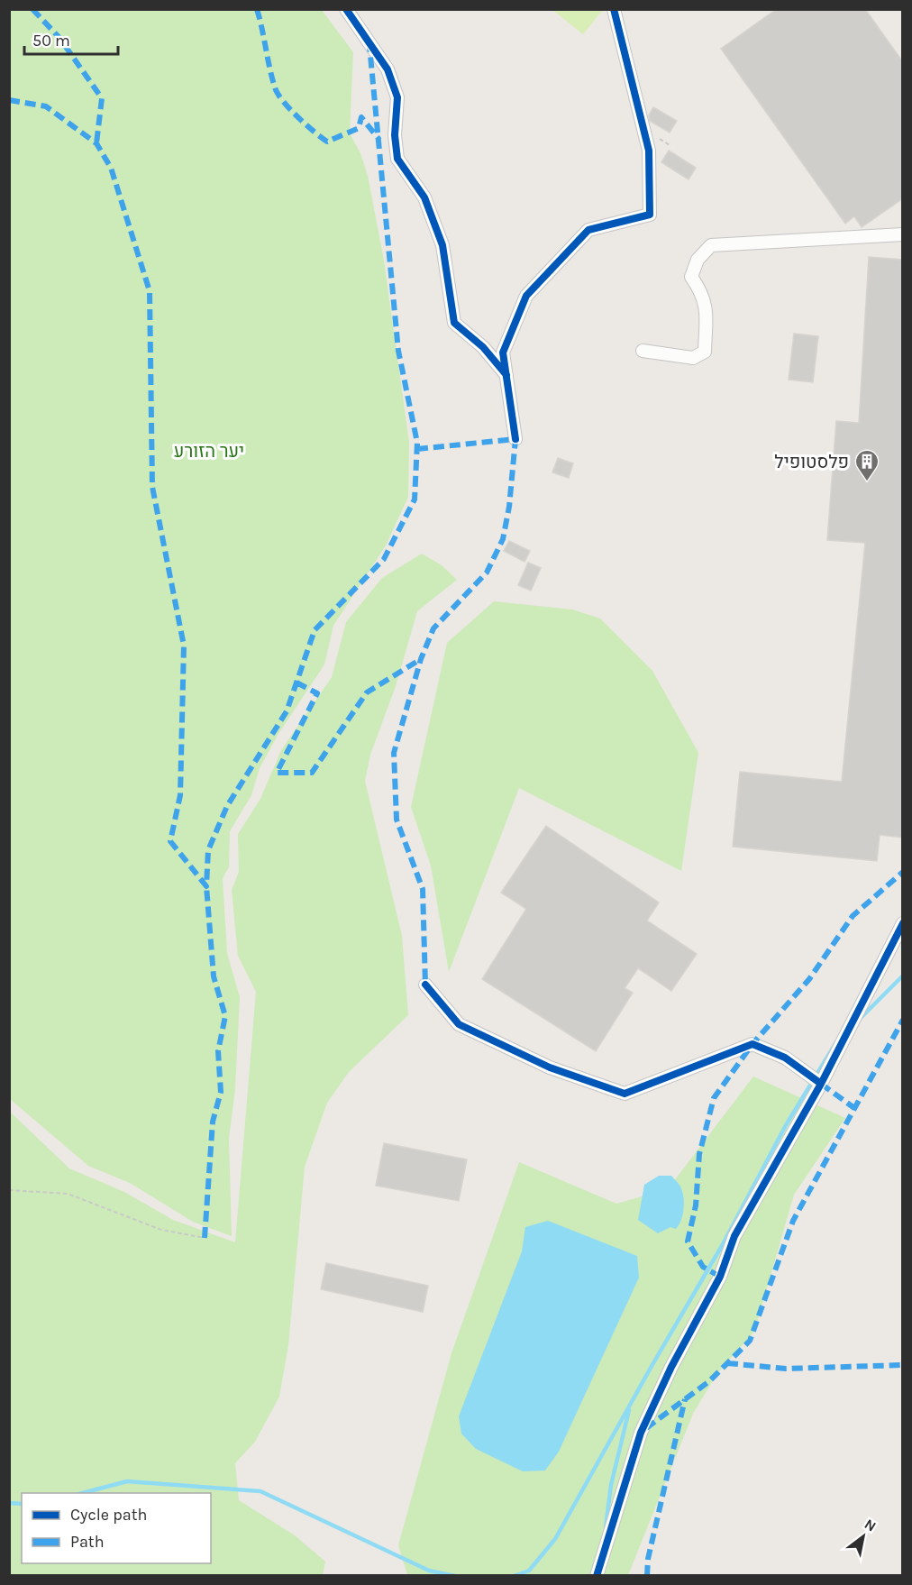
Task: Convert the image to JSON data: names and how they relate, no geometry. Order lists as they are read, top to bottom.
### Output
{
  "parks": ["יער הזורע"],
  "places": {
    "building": ["פלסטופיל"]
  },
  "legend": ["Cycle path", "Path"],
  "scale_bar": "50 m",
  "north": "top right"
}
